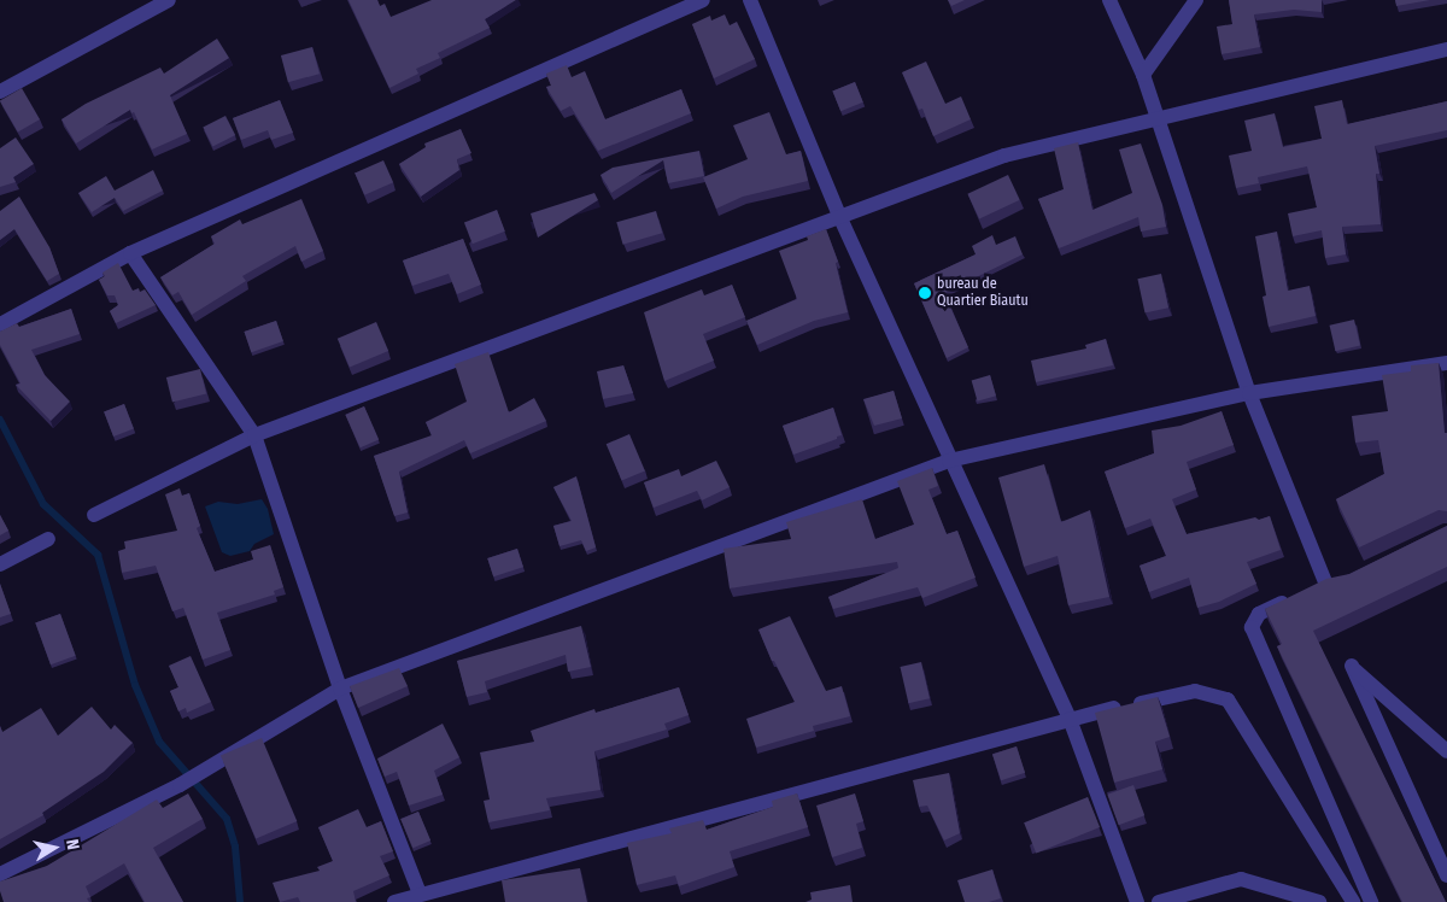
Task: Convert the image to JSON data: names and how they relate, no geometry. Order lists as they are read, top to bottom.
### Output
{
  "places": ["bureau de Quartier Biautu"],
  "north": "right"
}
